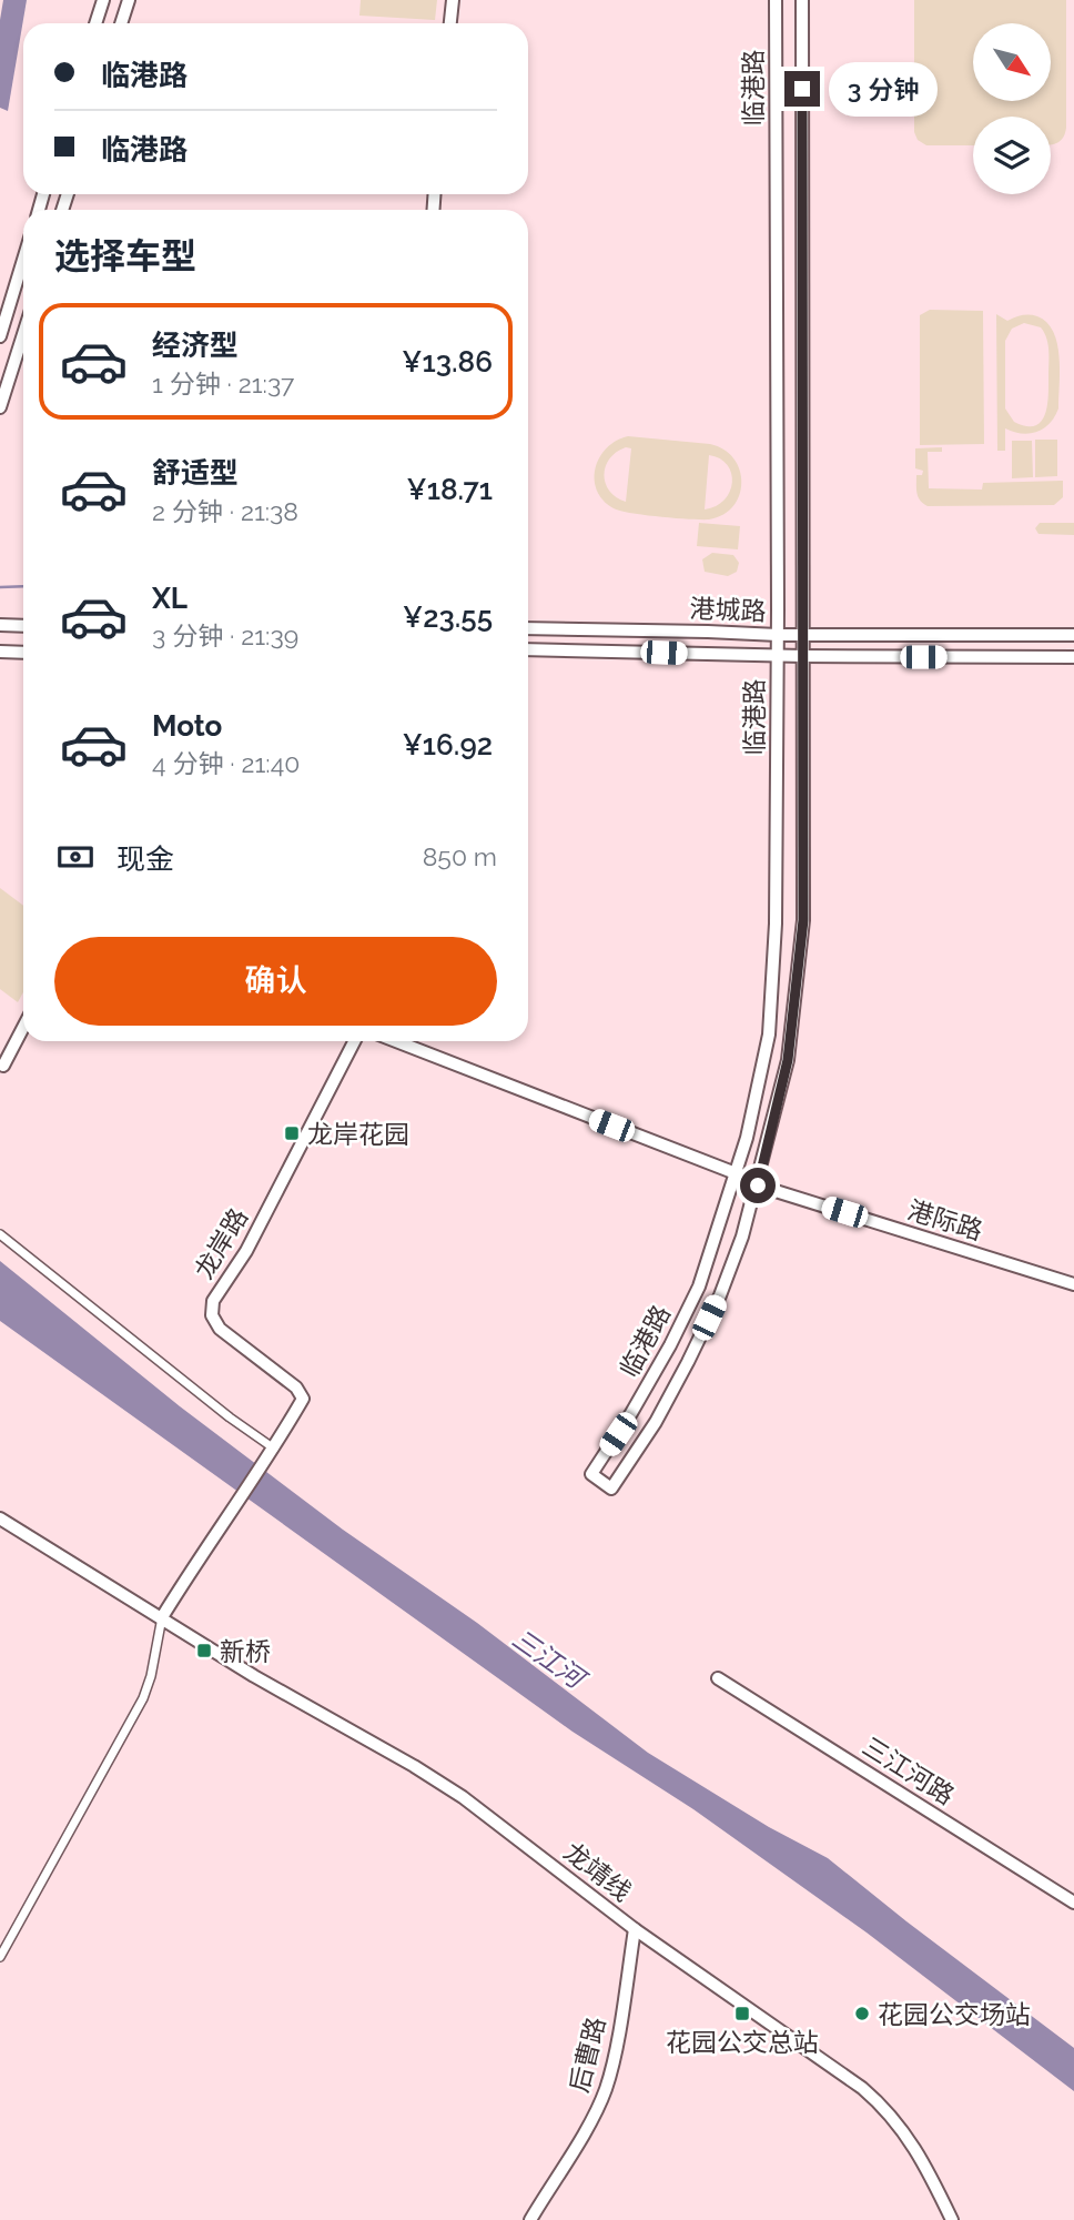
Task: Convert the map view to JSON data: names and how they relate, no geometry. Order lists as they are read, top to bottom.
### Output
{
  "streets": {
    "main road": [
      "临港路",
      "港城路",
      "港际路",
      "龙岸路",
      "三江河路",
      "龙靖线",
      "后曹路"
    ]
  },
  "crossings": [
    ["临港路", "港城路"],
    ["临港路", "港际路"],
    ["龙靖线", "后曹路"]
  ],
  "water": ["三江河"],
  "places": {
    "transit": ["龙岸花园", "新桥", "花园公交总站"],
    "other": ["花园公交场站"]
  },
  "north": "bottom right",
  "page": {
    "banner": ["临港路", "临港路"],
    "bubble": "3 分钟",
    "heading": "选择车型",
    "list": [
      {
        "name": "经济型",
        "note": "1 分钟 · 21:37",
        "value": "¥13.86"
      },
      {
        "name": "舒适型",
        "note": "2 分钟 · 21:38",
        "value": "¥18.71"
      },
      {
        "name": "XL",
        "note": "3 分钟 · 21:39",
        "value": "¥23.55"
      },
      {
        "name": "Moto",
        "note": "4 分钟 · 21:40",
        "value": "¥16.92"
      }
    ],
    "pay": ["现金", "850 m"],
    "buttons": "确认"
  }
}
